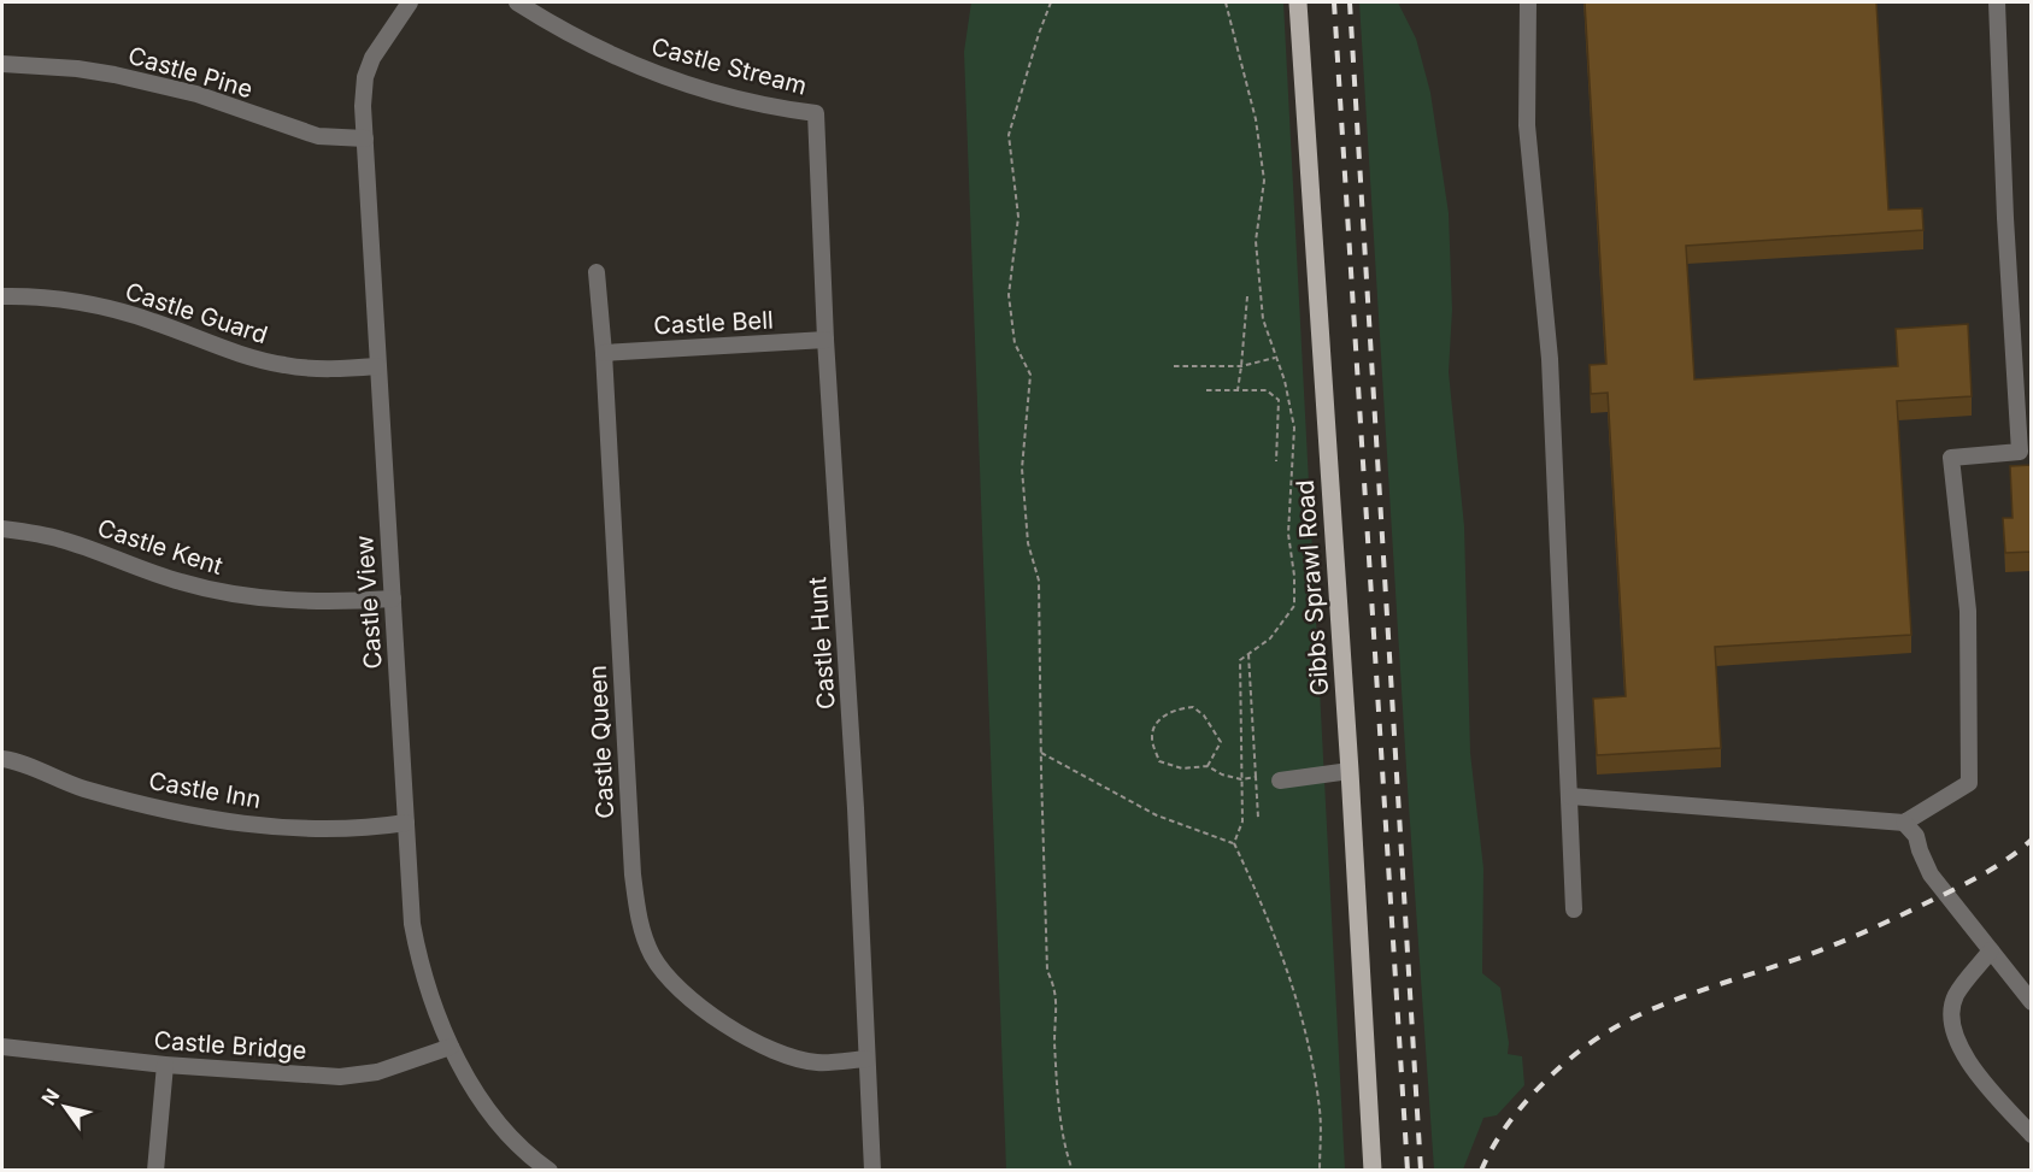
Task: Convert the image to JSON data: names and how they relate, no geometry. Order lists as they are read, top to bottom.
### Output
{
  "streets": {
    "main road": ["Gibbs Sprawl Road"],
    "street": [
      "Castle Stream",
      "Castle Pine",
      "Castle Guard",
      "Castle Bell",
      "Castle Kent",
      "Castle View",
      "Castle Hunt",
      "Castle Queen",
      "Castle Inn",
      "Castle Bridge"
    ]
  },
  "crossings": [
    ["Castle Stream", "Castle Hunt"],
    ["Castle Pine", "Castle View"],
    ["Castle Guard", "Castle View"],
    ["Castle Bell", "Castle Hunt"],
    ["Castle Bell", "Castle Queen"],
    ["Castle Kent", "Castle View"],
    ["Castle View", "Castle Inn"],
    ["Castle View", "Castle Bridge"],
    ["Castle Hunt", "Castle Queen"]
  ],
  "north": "top left"
}
